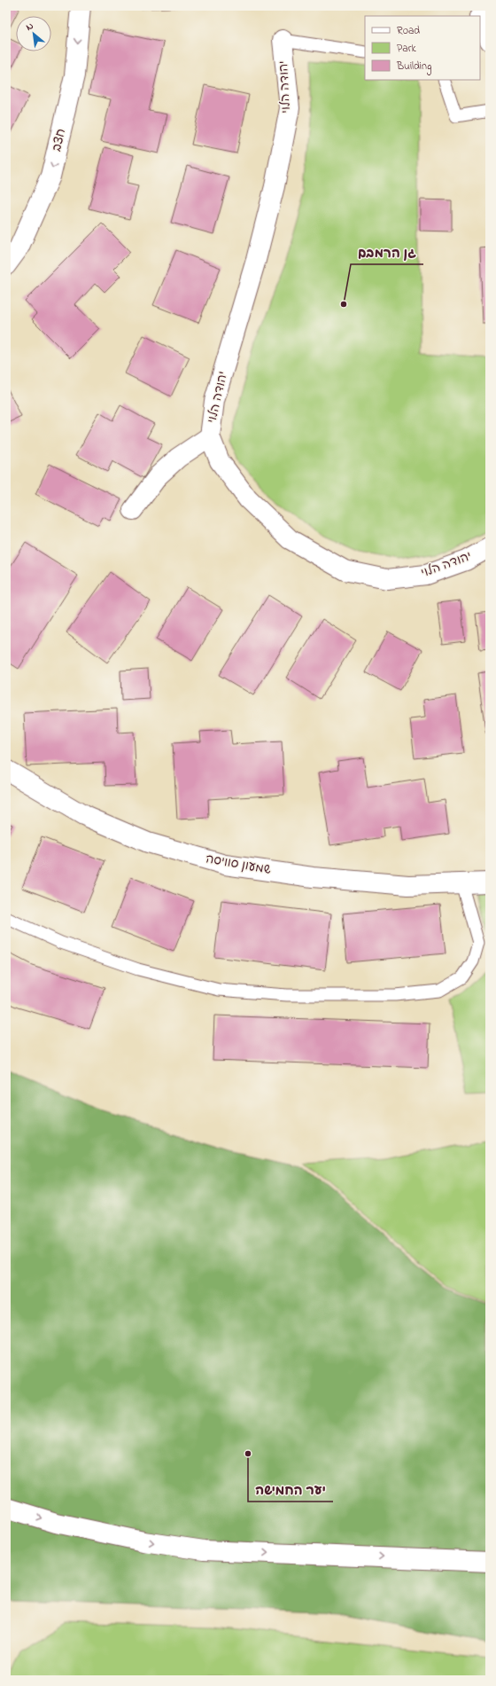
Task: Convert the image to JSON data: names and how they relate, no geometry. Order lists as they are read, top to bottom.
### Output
{
  "streets": {
    "street": ["יהודה הלוי", "חצב", "שמעון סוויסה"]
  },
  "one_way": ["חצב"],
  "places": ["גן הרמבם", "יער החמישה"],
  "legend": ["Road", "Park", "Building"],
  "north": "top left"
}
